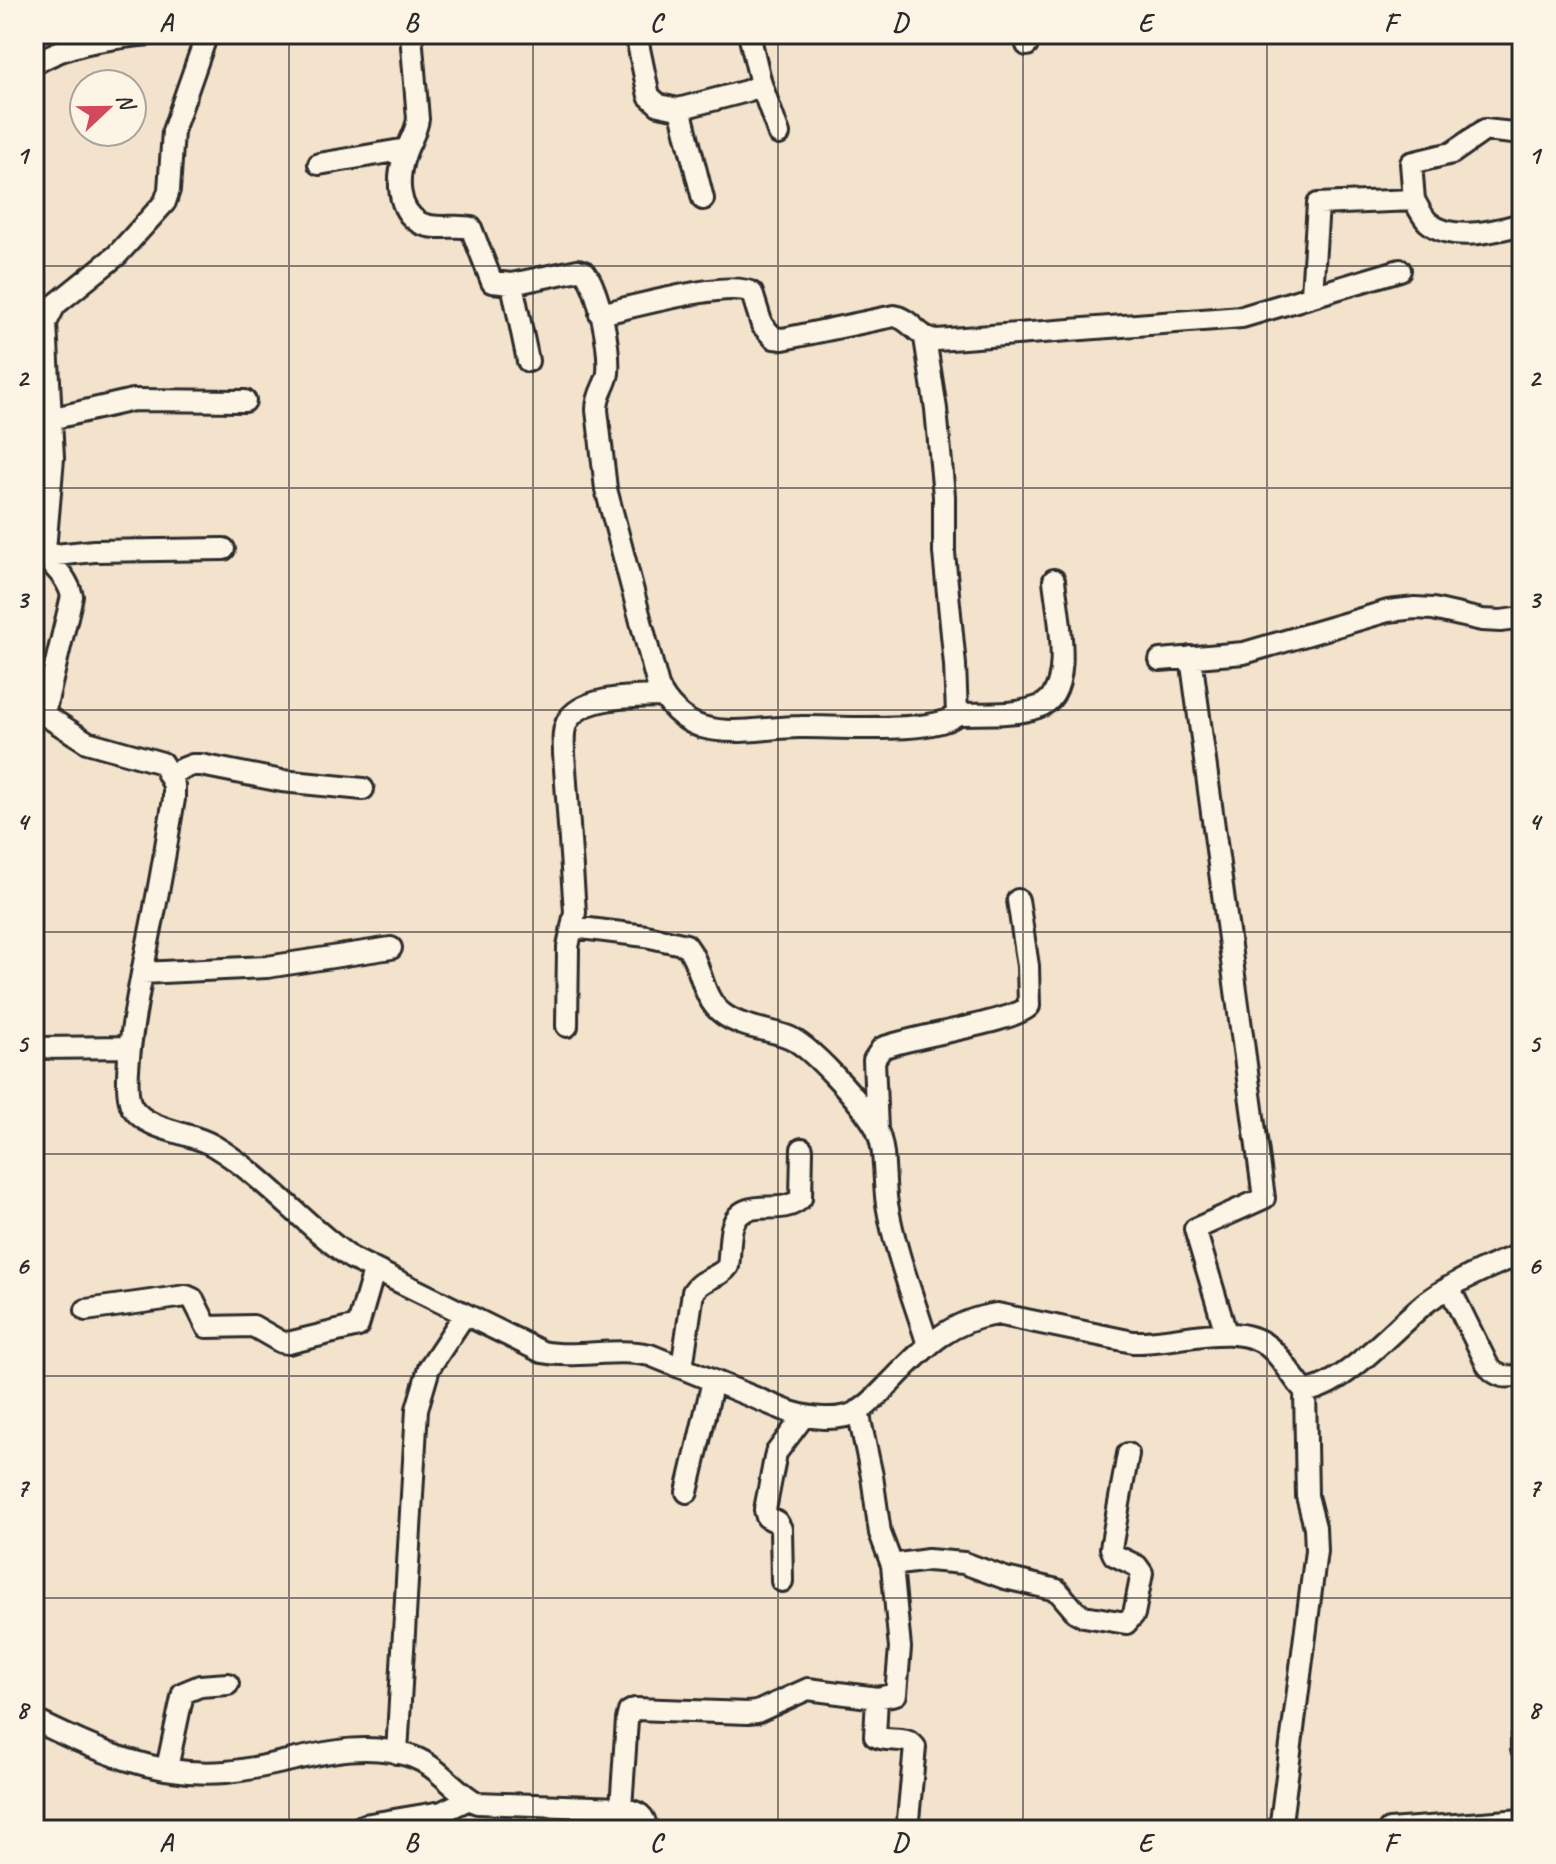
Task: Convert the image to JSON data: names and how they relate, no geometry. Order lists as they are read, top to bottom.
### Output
{
  "north": "right",
  "grid": {
    "columns": [
      "A",
      "B",
      "C",
      "D",
      "E",
      "F"
    ],
    "rows": [
      "1",
      "2",
      "3",
      "4",
      "5",
      "6",
      "7",
      "8"
    ]
  }
}
